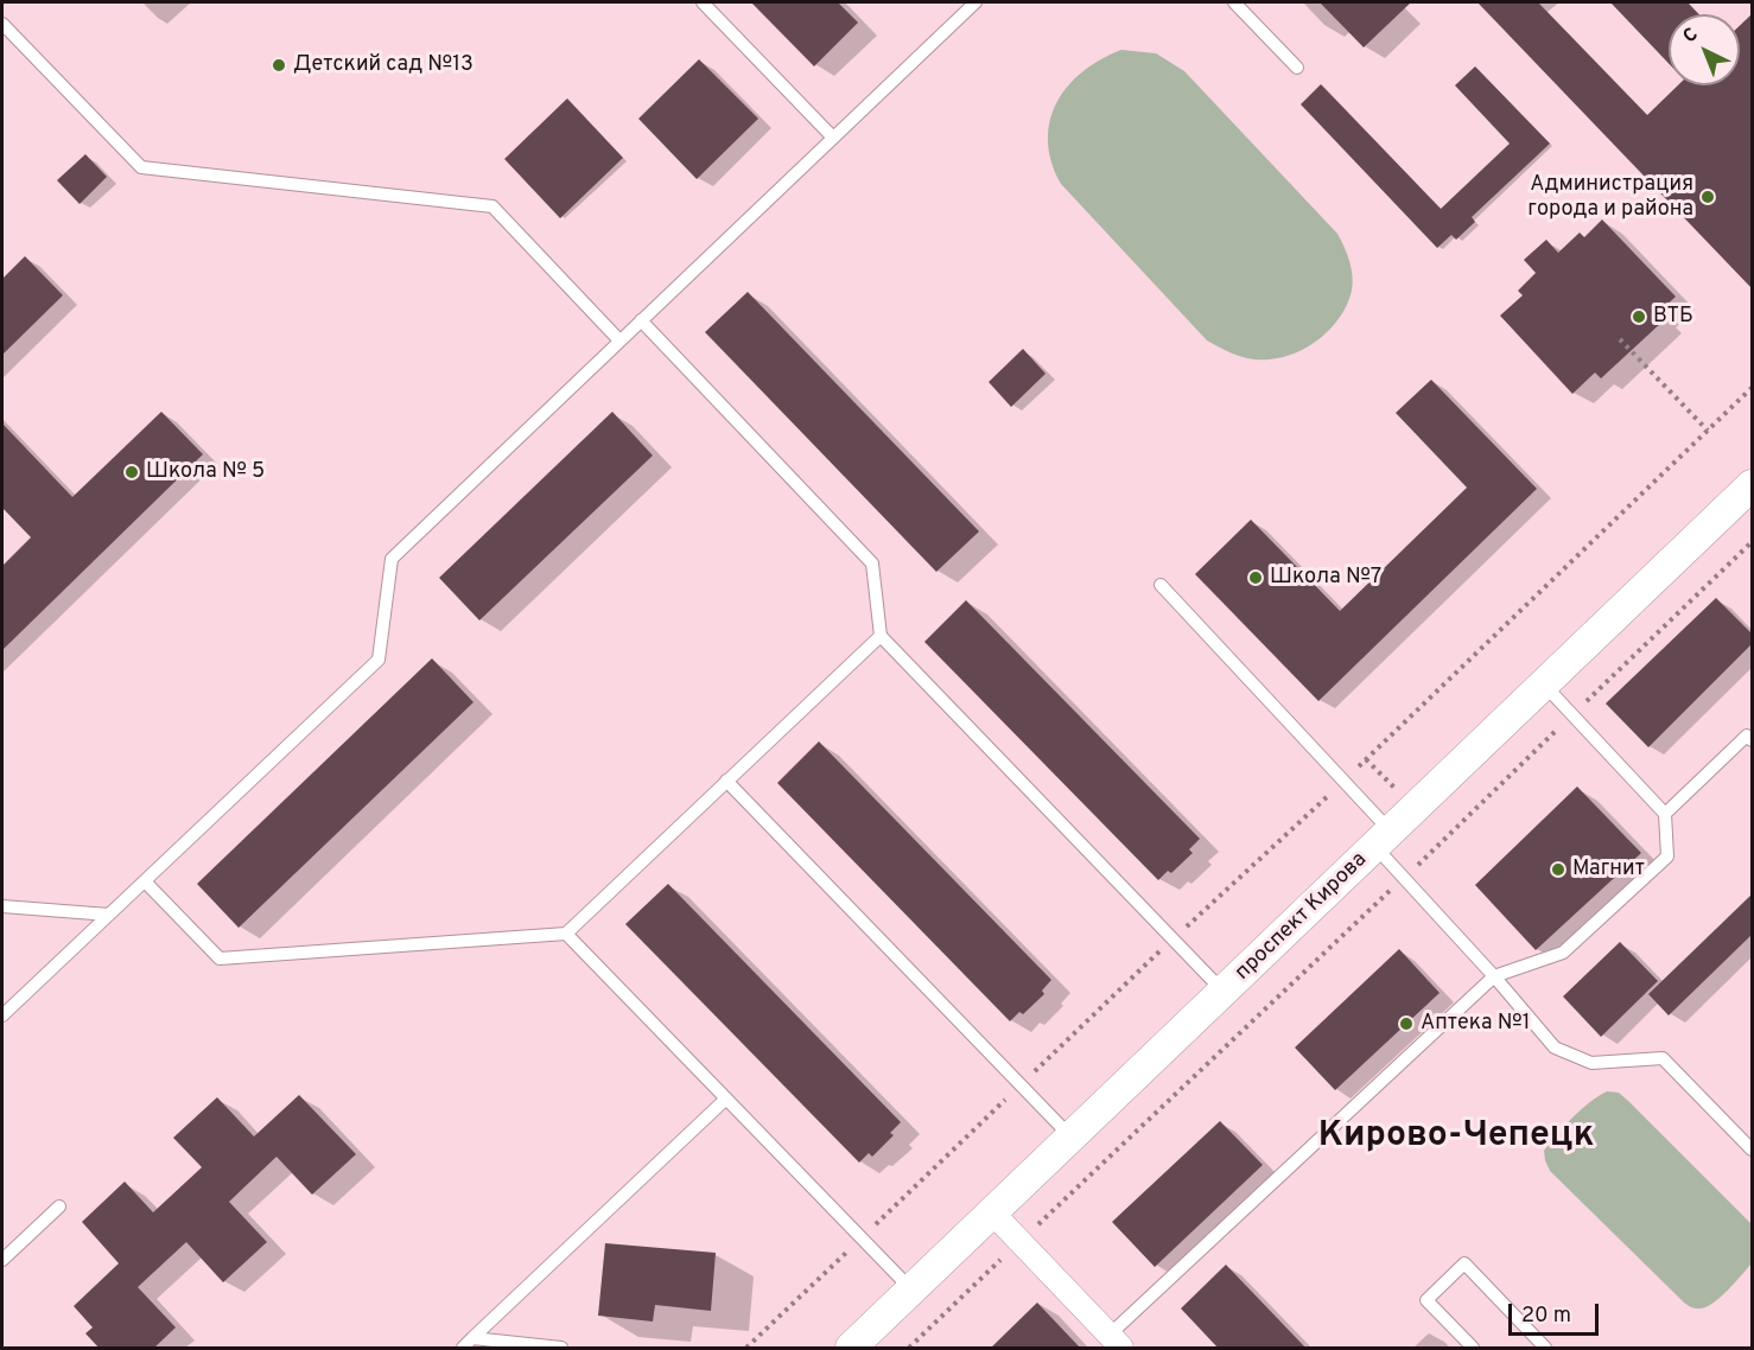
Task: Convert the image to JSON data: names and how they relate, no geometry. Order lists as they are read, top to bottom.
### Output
{
  "streets": {
    "street": ["проспект Кирова"]
  },
  "districts": ["Кирово-Чепецк"],
  "places": [
    "Детский сад №13",
    "Администрация города и района",
    "ВТБ",
    "Школа № 5",
    "Школа №7",
    "Магнит",
    "Аптека №1"
  ],
  "scale_bar": "20 m",
  "north": "top left"
}
